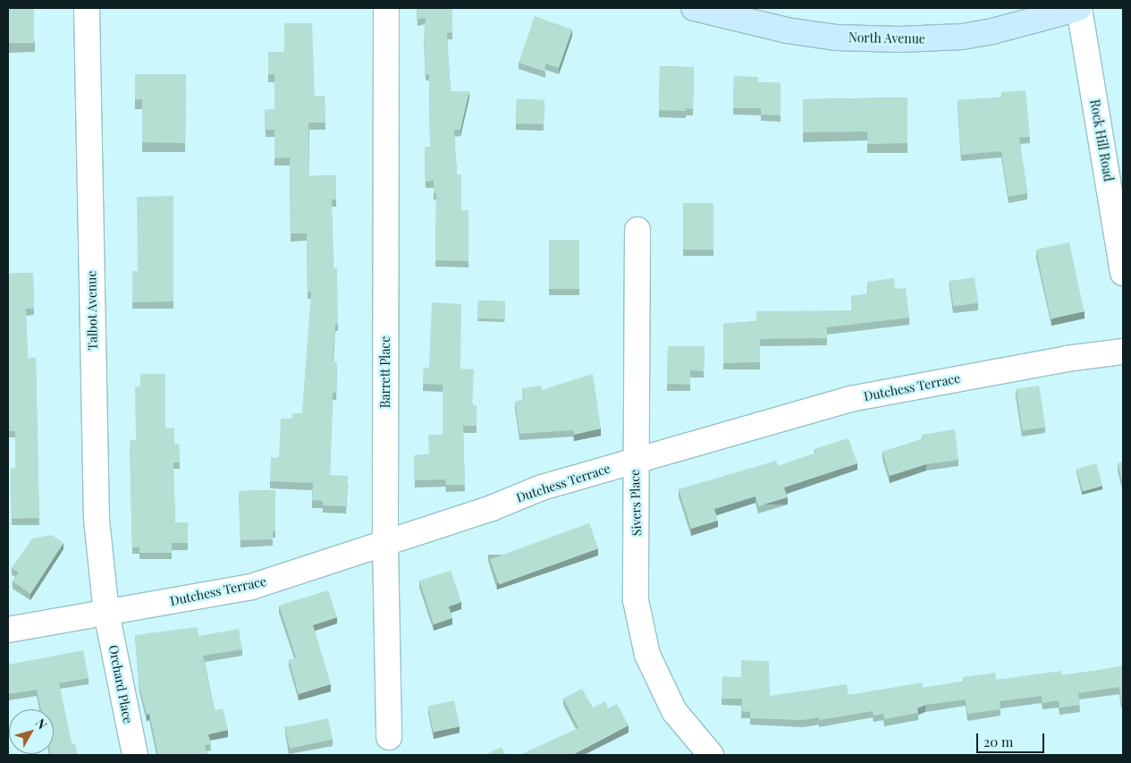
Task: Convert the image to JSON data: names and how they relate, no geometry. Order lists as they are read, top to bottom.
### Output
{
  "streets": {
    "main road": ["North Avenue"],
    "street": [
      "Rock Hill Road",
      "Talbot Avenue",
      "Barrett Place",
      "Dutchess Terrace",
      "Sivers Place",
      "Orchard Place"
    ]
  },
  "crossings": [
    ["North Avenue", "Rock Hill Road"],
    ["Talbot Avenue", "Dutchess Terrace"],
    ["Talbot Avenue", "Orchard Place"],
    ["Barrett Place", "Dutchess Terrace"],
    ["Dutchess Terrace", "Sivers Place"],
    ["Dutchess Terrace", "Orchard Place"]
  ],
  "scale_bar": "20 m",
  "north": "top right"
}
